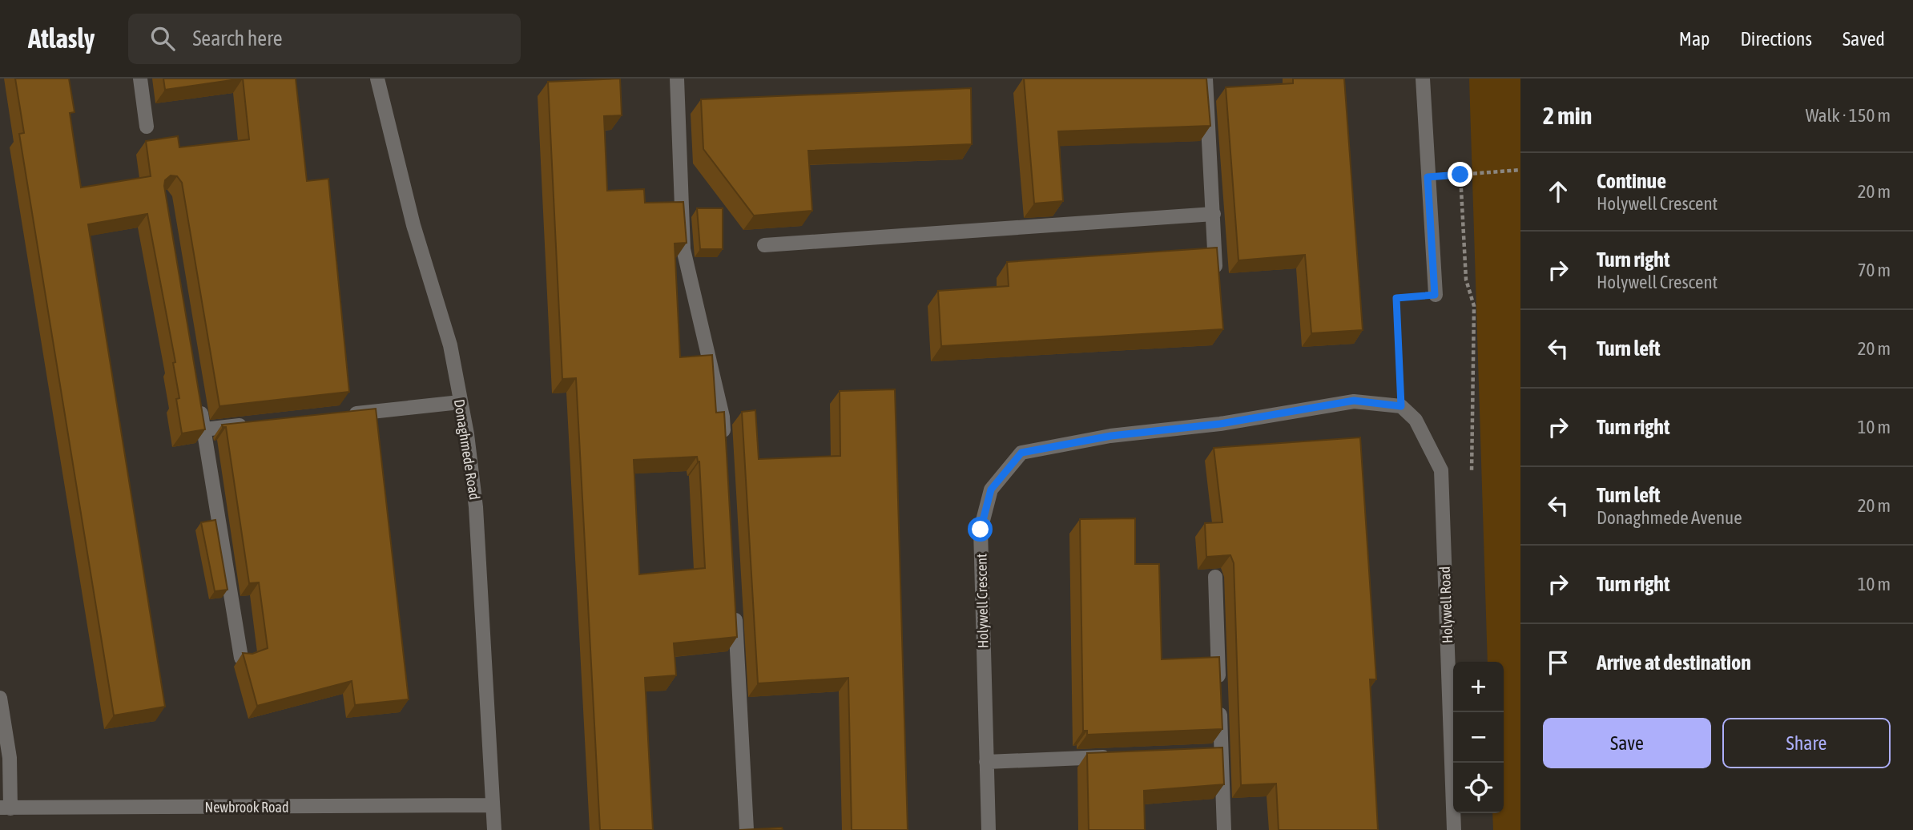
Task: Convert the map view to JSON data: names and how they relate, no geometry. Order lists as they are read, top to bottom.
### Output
{
  "streets": {
    "street": [
      "Donaghmede Road",
      "Holywell Crescent",
      "Holywell Road",
      "Newbrook Road"
    ]
  },
  "crossings": [
    ["Donaghmede Road", "Newbrook Road"],
    ["Holywell Crescent", "Holywell Road"]
  ],
  "page": {
    "header": "Atlasly",
    "search": "Search here",
    "nav": ["Map", "Directions", "Saved"],
    "heading": ["2 min", "Walk · 150 m"],
    "list": [
      ["Continue", "Holywell Crescent", "20 m"],
      ["Turn right", "Holywell Crescent", "70 m"],
      ["Turn left", "20 m"],
      ["Turn right", "10 m"],
      ["Turn left", "Donaghmede Avenue", "20 m"],
      ["Turn right", "10 m"],
      "Arrive at destination"
    ],
    "map_buttons": ["+", "−"],
    "buttons": ["Save", "Share"]
  }
}
